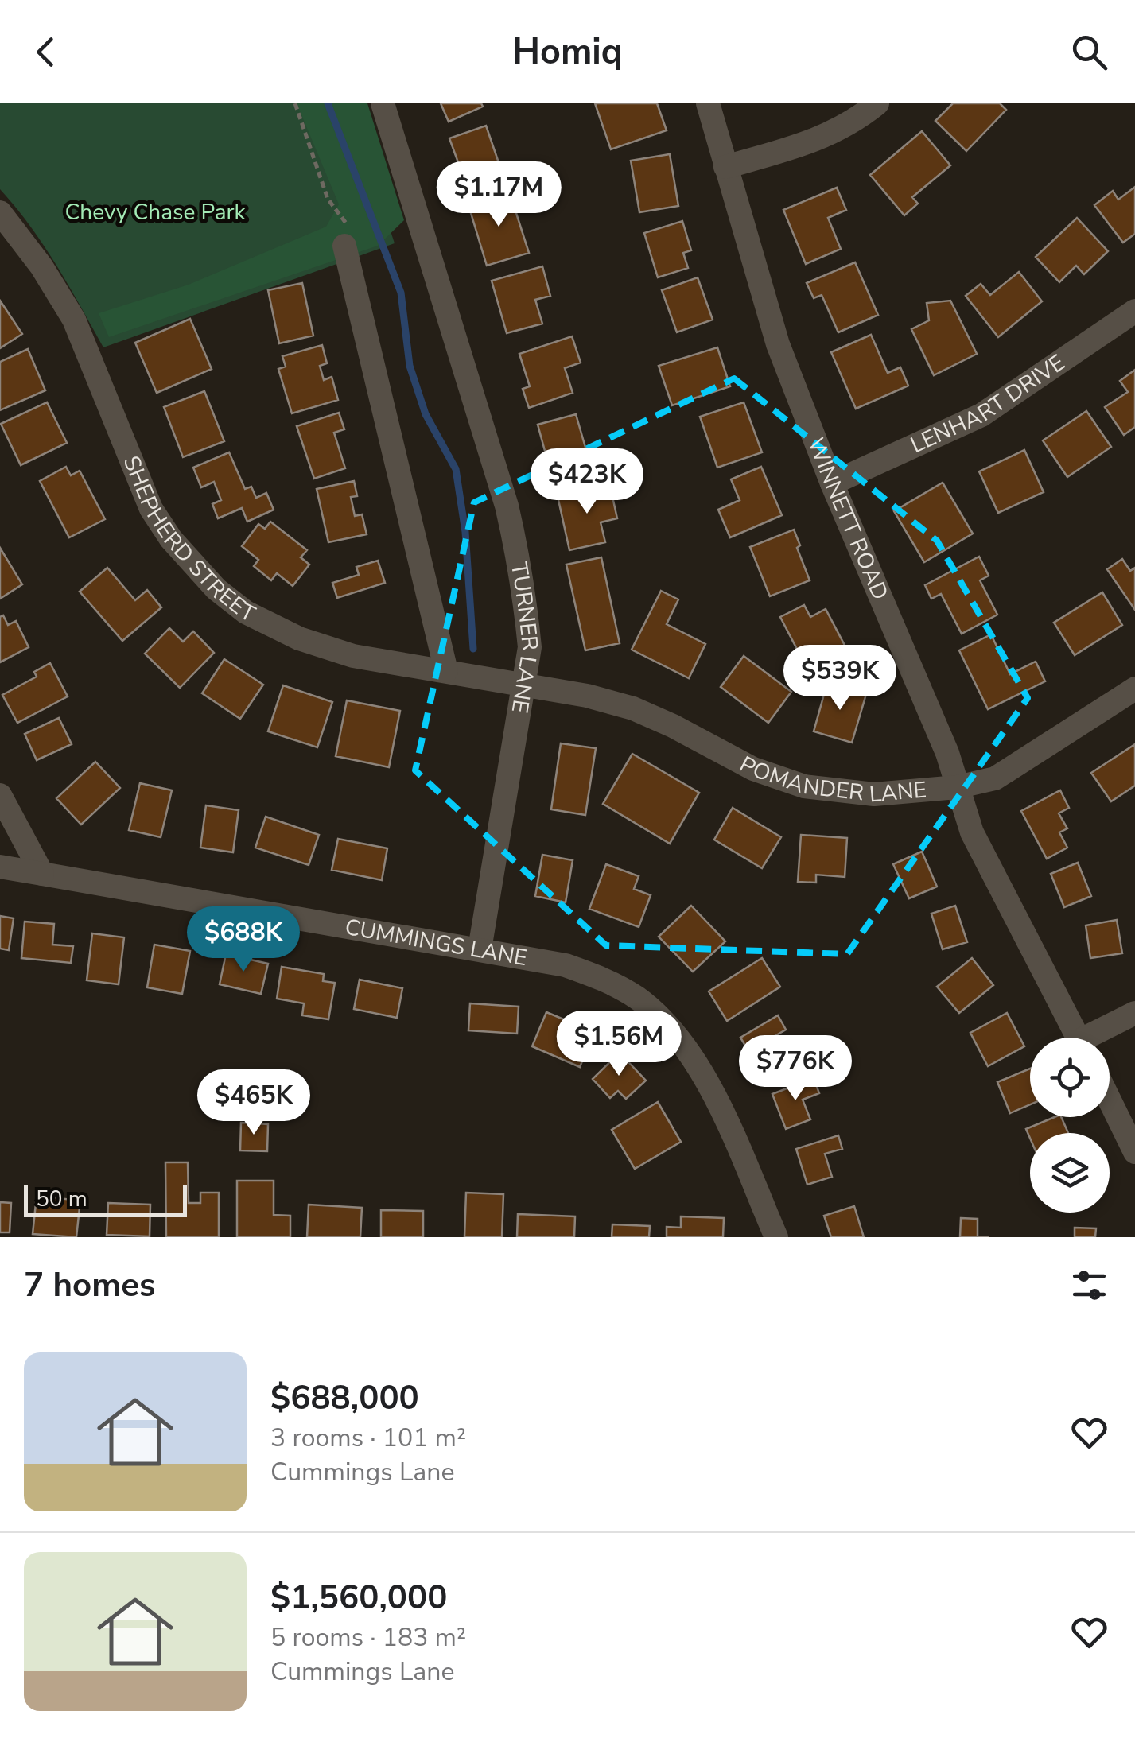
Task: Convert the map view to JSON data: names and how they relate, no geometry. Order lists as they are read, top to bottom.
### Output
{
  "streets": {
    "street": [
      "LENHART DRIVE",
      "WINNETT ROAD",
      "SHEPHERD STREET",
      "TURNER LANE",
      "POMANDER LANE",
      "CUMMINGS LANE"
    ]
  },
  "crossings": [
    ["LENHART DRIVE", "WINNETT ROAD"],
    ["WINNETT ROAD", "POMANDER LANE"],
    ["SHEPHERD STREET", "TURNER LANE"],
    ["SHEPHERD STREET", "POMANDER LANE"],
    ["TURNER LANE", "POMANDER LANE"],
    ["TURNER LANE", "CUMMINGS LANE"]
  ],
  "parks": ["Chevy Chase Park"],
  "scale_bar": "50 m",
  "page": {
    "header": "Homiq",
    "price": [
      "$1.17M",
      "$423K",
      "$539K",
      "$688K",
      "$1.56M",
      "$776K",
      "$465K"
    ],
    "scale": "50 m",
    "heading": "7 homes",
    "list": [
      {
        "name": "$688,000",
        "note": "3 rooms · 101 m² · Cummings Lane"
      },
      {
        "name": "$1,560,000",
        "note": "5 rooms · 183 m² · Cummings Lane"
      }
    ]
  }
}
